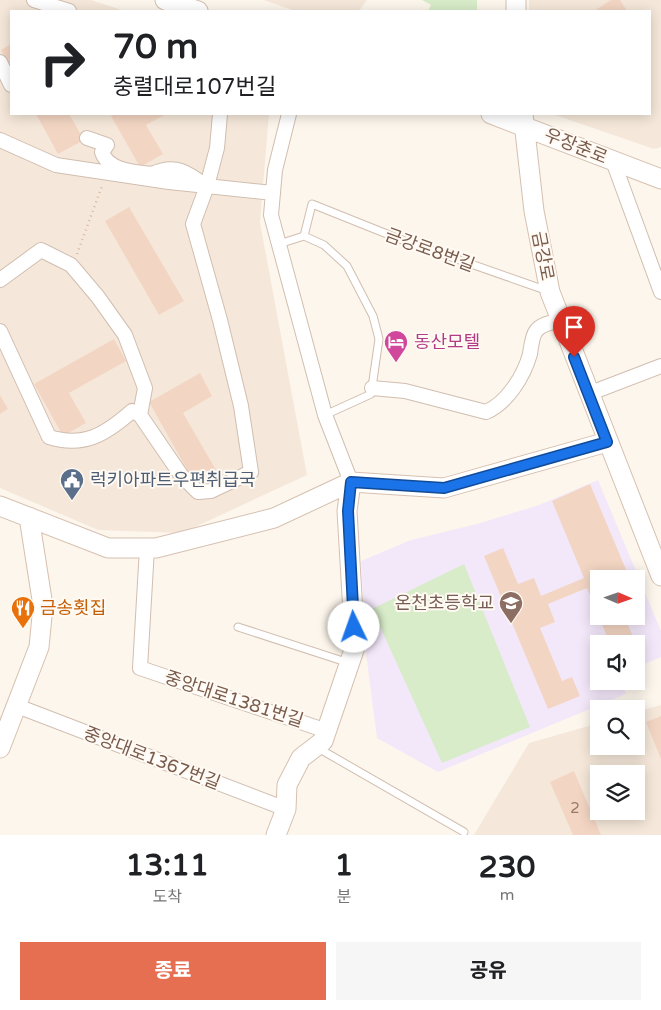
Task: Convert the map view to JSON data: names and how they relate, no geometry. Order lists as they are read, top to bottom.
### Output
{
  "streets": {
    "street": [
      "우장춘로",
      "금강로",
      "중앙대로1381번길",
      "중앙대로1367번길"
    ],
    "lane": ["금강로8번길"]
  },
  "crossings": [
    ["우장춘로", "금강로"],
    ["금강로8번길", "금강로"],
    ["중앙대로1381번길", "중앙대로1367번길"]
  ],
  "places": {
    "hotel": ["동산모텔"],
    "public building": ["럭키아파트우편취급국"],
    "school or university": ["온천초등학교"],
    "restaurant": ["금송횟집"]
  },
  "house_numbers": ["2"],
  "north": "right",
  "page": {
    "turn": ["70 m", "충렬대로107번길"],
    "eta": [
      "13:11",
      "도착",
      "1",
      "분",
      "230",
      "m"
    ],
    "buttons": ["종료", "공유"]
  }
}
